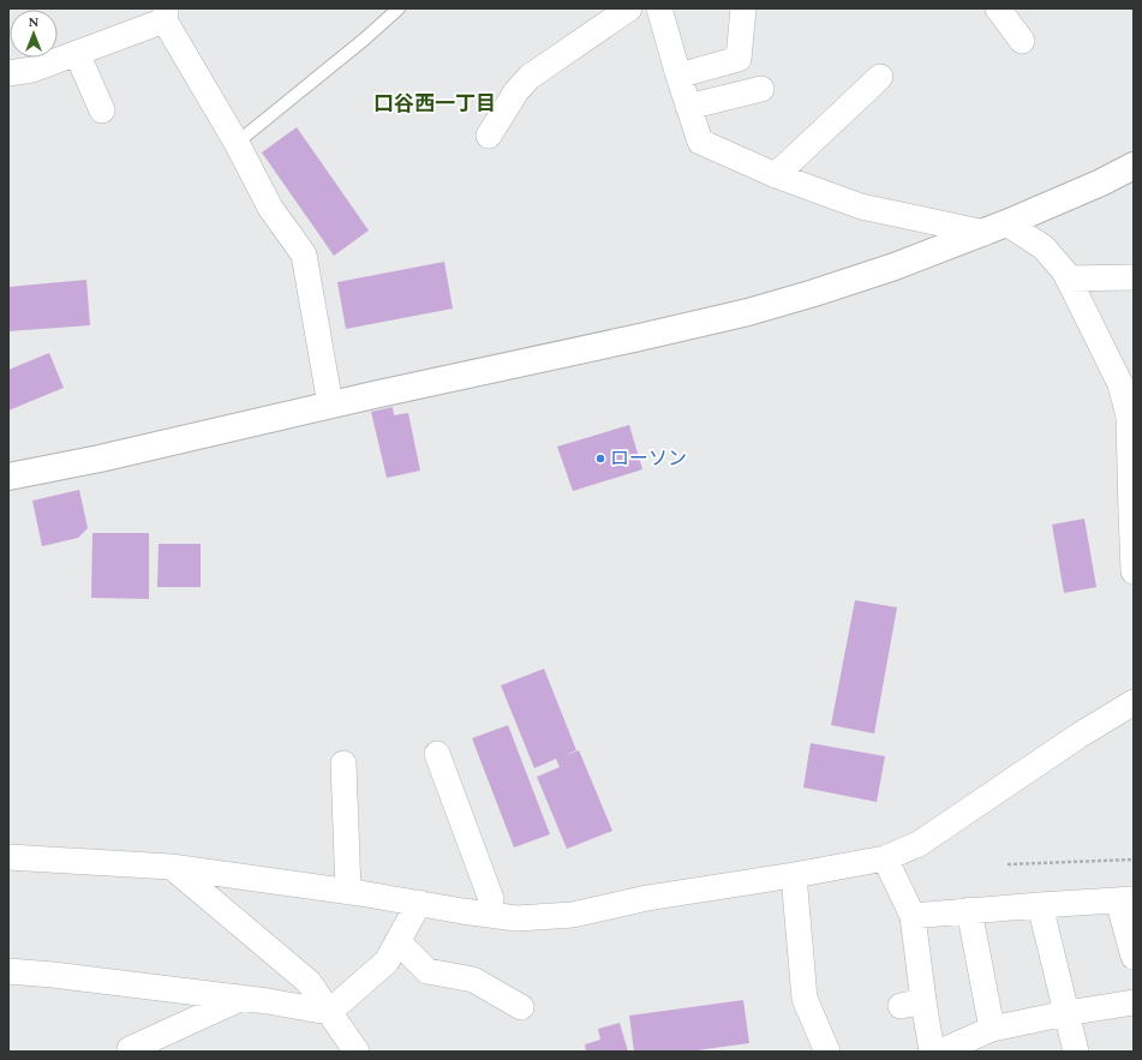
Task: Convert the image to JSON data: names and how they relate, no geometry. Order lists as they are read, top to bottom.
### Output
{
  "districts": ["口谷西一丁目"],
  "places": ["ローソン"],
  "north": "top"
}
